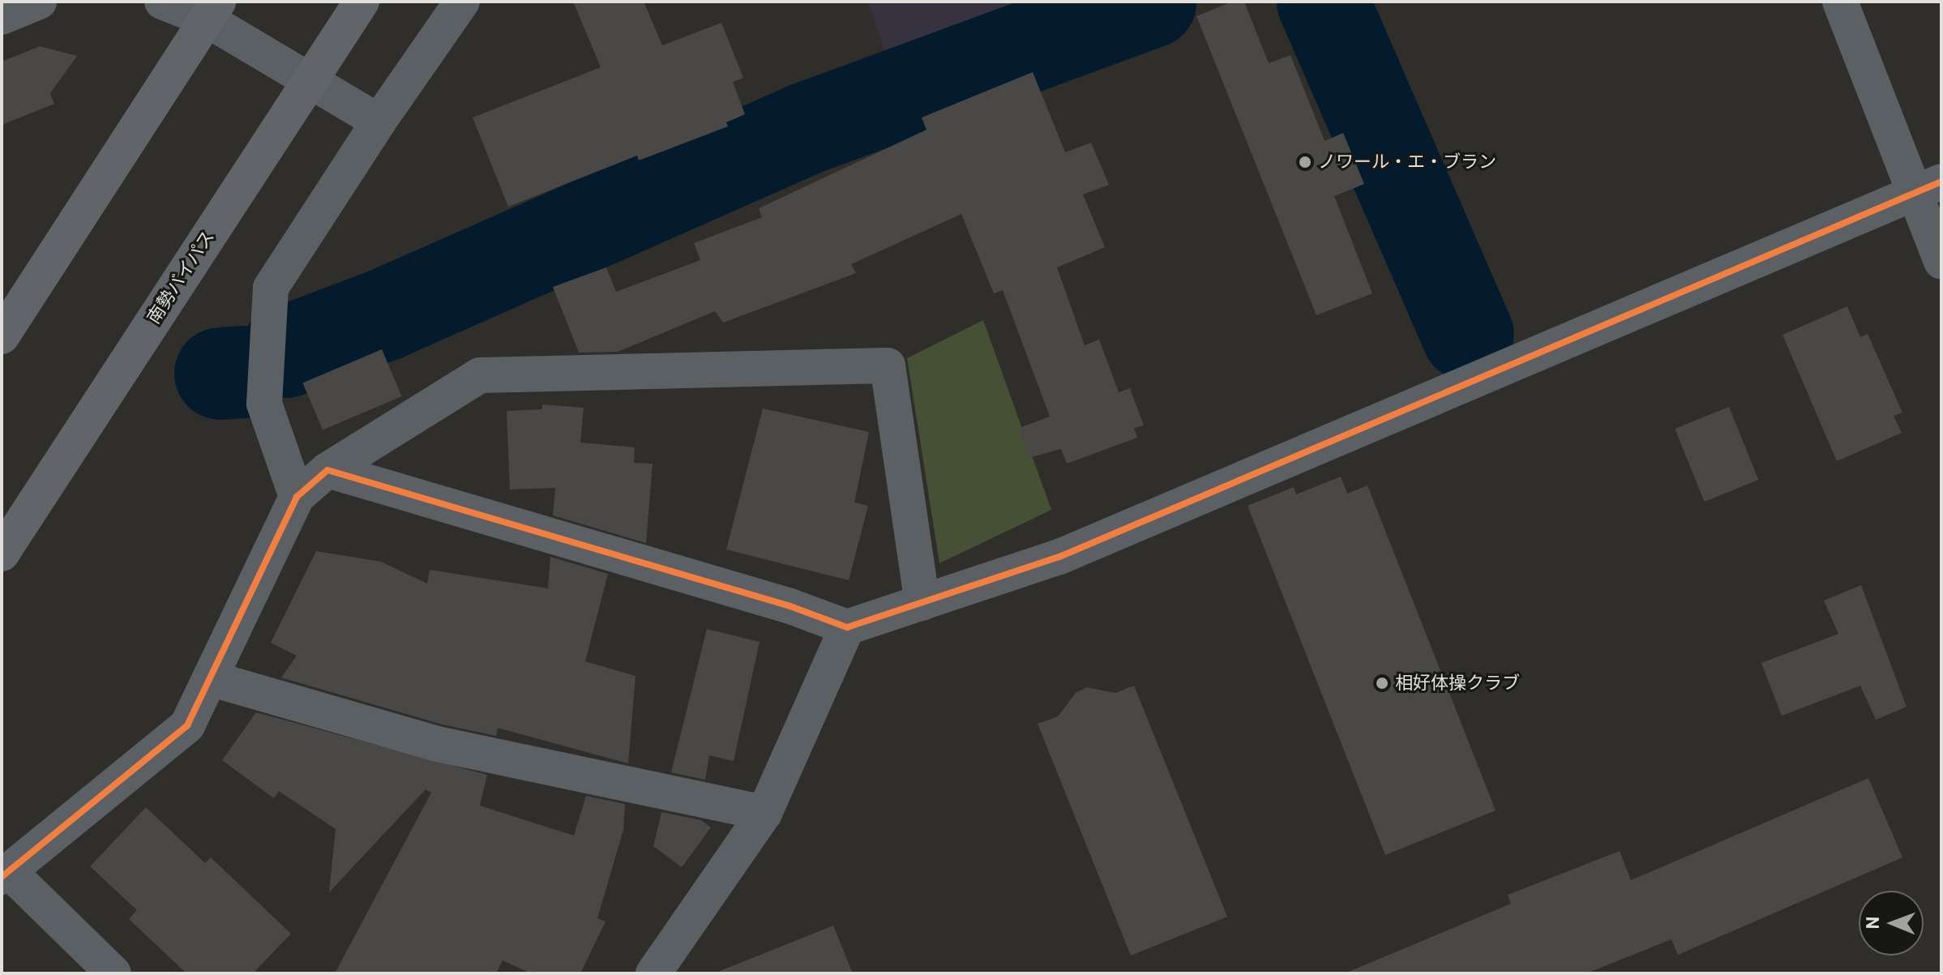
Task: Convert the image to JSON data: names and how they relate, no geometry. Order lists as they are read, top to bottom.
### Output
{
  "streets": {
    "highway": ["南勢バイパス"]
  },
  "places": ["ノワール・エ・ブラン", "相好体操クラブ"],
  "north": "left"
}
